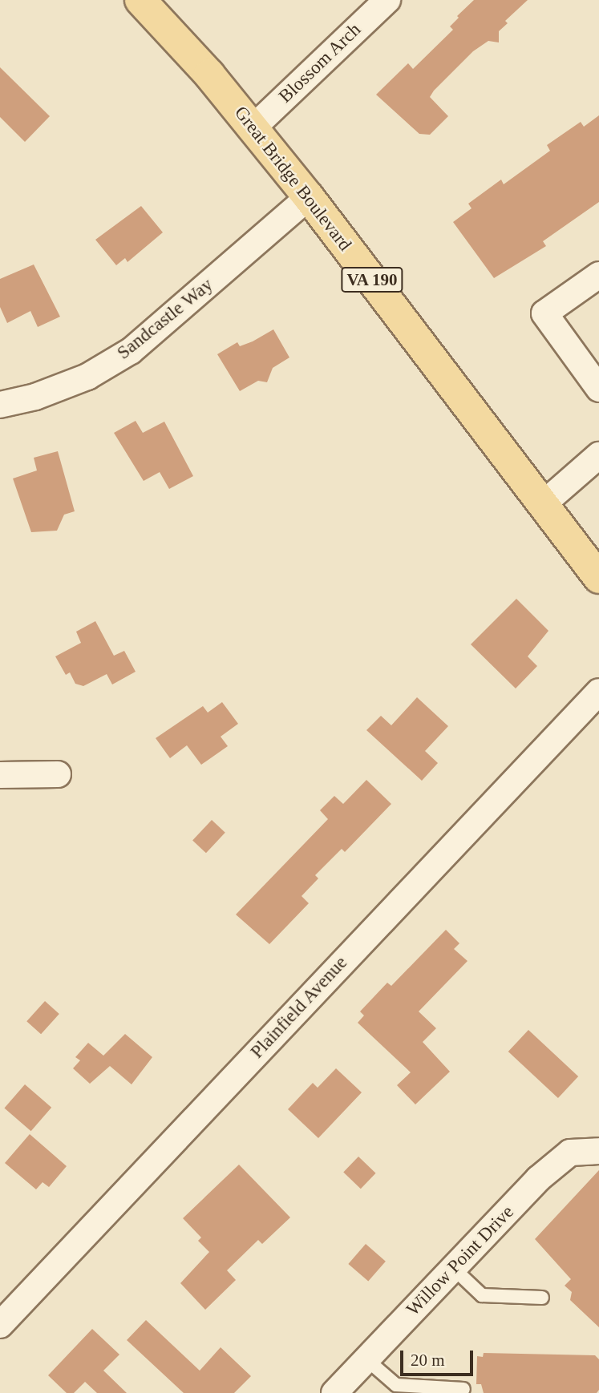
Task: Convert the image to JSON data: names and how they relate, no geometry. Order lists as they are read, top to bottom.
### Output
{
  "streets": {
    "main road": ["Great Bridge Boulevard", "VA 190"],
    "street": [
      "Blossom Arch",
      "Sandcastle Way",
      "Plainfield Avenue",
      "Willow Point Drive"
    ]
  },
  "crossings": [
    ["Blossom Arch", "Great Bridge Boulevard"],
    ["Great Bridge Boulevard", "Sandcastle Way"]
  ],
  "scale_bar": "20 m"
}
